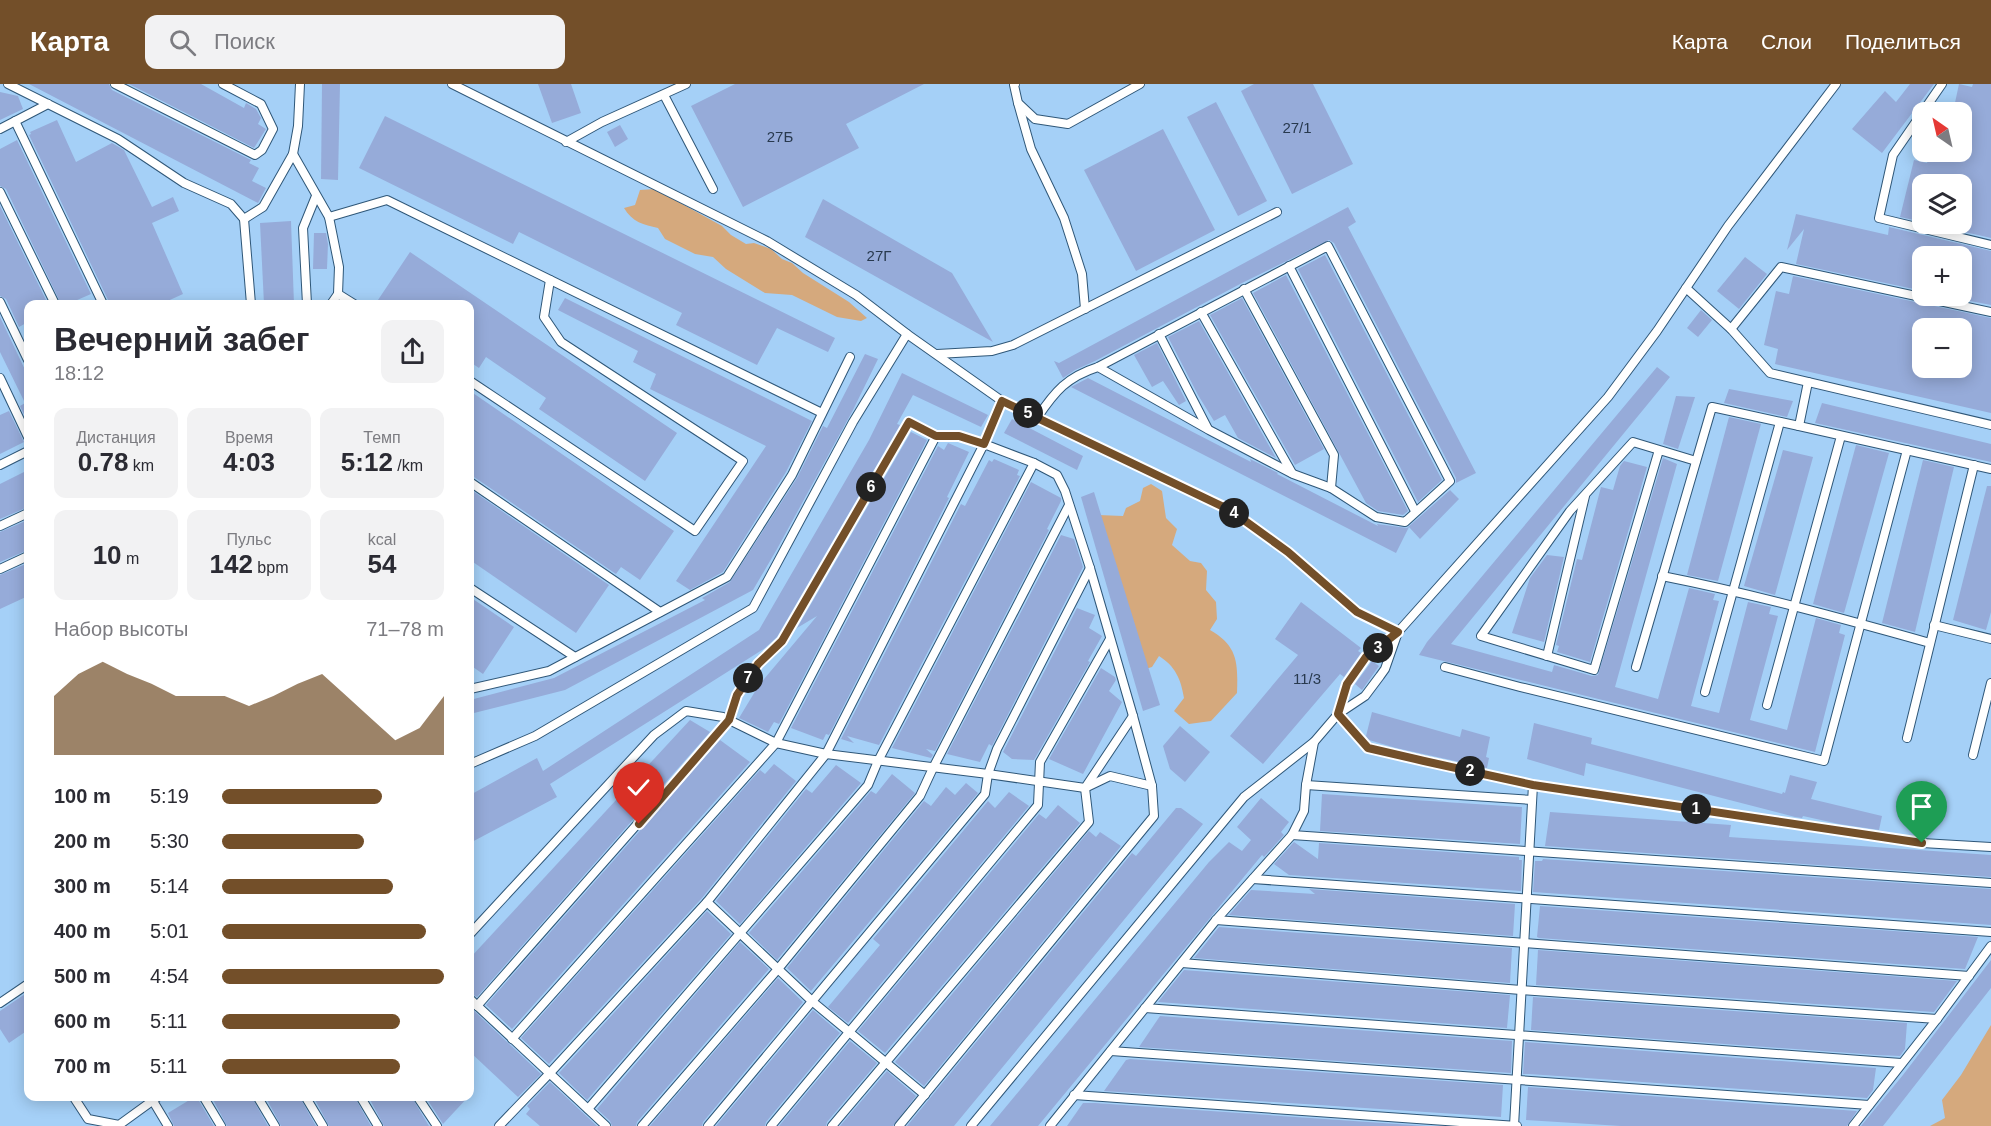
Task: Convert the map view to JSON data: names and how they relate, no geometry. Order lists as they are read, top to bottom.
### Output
{
  "house_numbers": [
    "27/1",
    "27Б",
    "27Г",
    "11/3"
  ],
  "north": "top left",
  "page": {
    "header": "Карта",
    "search": "Поиск",
    "nav": ["Карта", "Слои", "Поделиться"],
    "map_buttons": ["+", "−"],
    "heading": ["Вечерний забег", "18:12"],
    "pins": [
      "5",
      "6",
      "4",
      "3",
      "7",
      "2",
      "1"
    ],
    "stats": [
      ["Дистанция", "0.78 km"],
      ["Время", "4:03"],
      ["Темп", "5:12 /km"],
      ["10 m"],
      ["Пульс", "142 bpm"],
      ["kcal", "54"]
    ],
    "chart": ["Набор высоты", "71–78 m"],
    "list": [
      {
        "name": "100 m",
        "note": "5:19"
      },
      {
        "name": "200 m",
        "note": "5:30"
      },
      {
        "name": "300 m",
        "note": "5:14"
      },
      {
        "name": "400 m",
        "note": "5:01"
      },
      {
        "name": "500 m",
        "note": "4:54"
      },
      {
        "name": "600 m",
        "note": "5:11"
      },
      {
        "name": "700 m",
        "note": "5:11"
      }
    ]
  }
}
